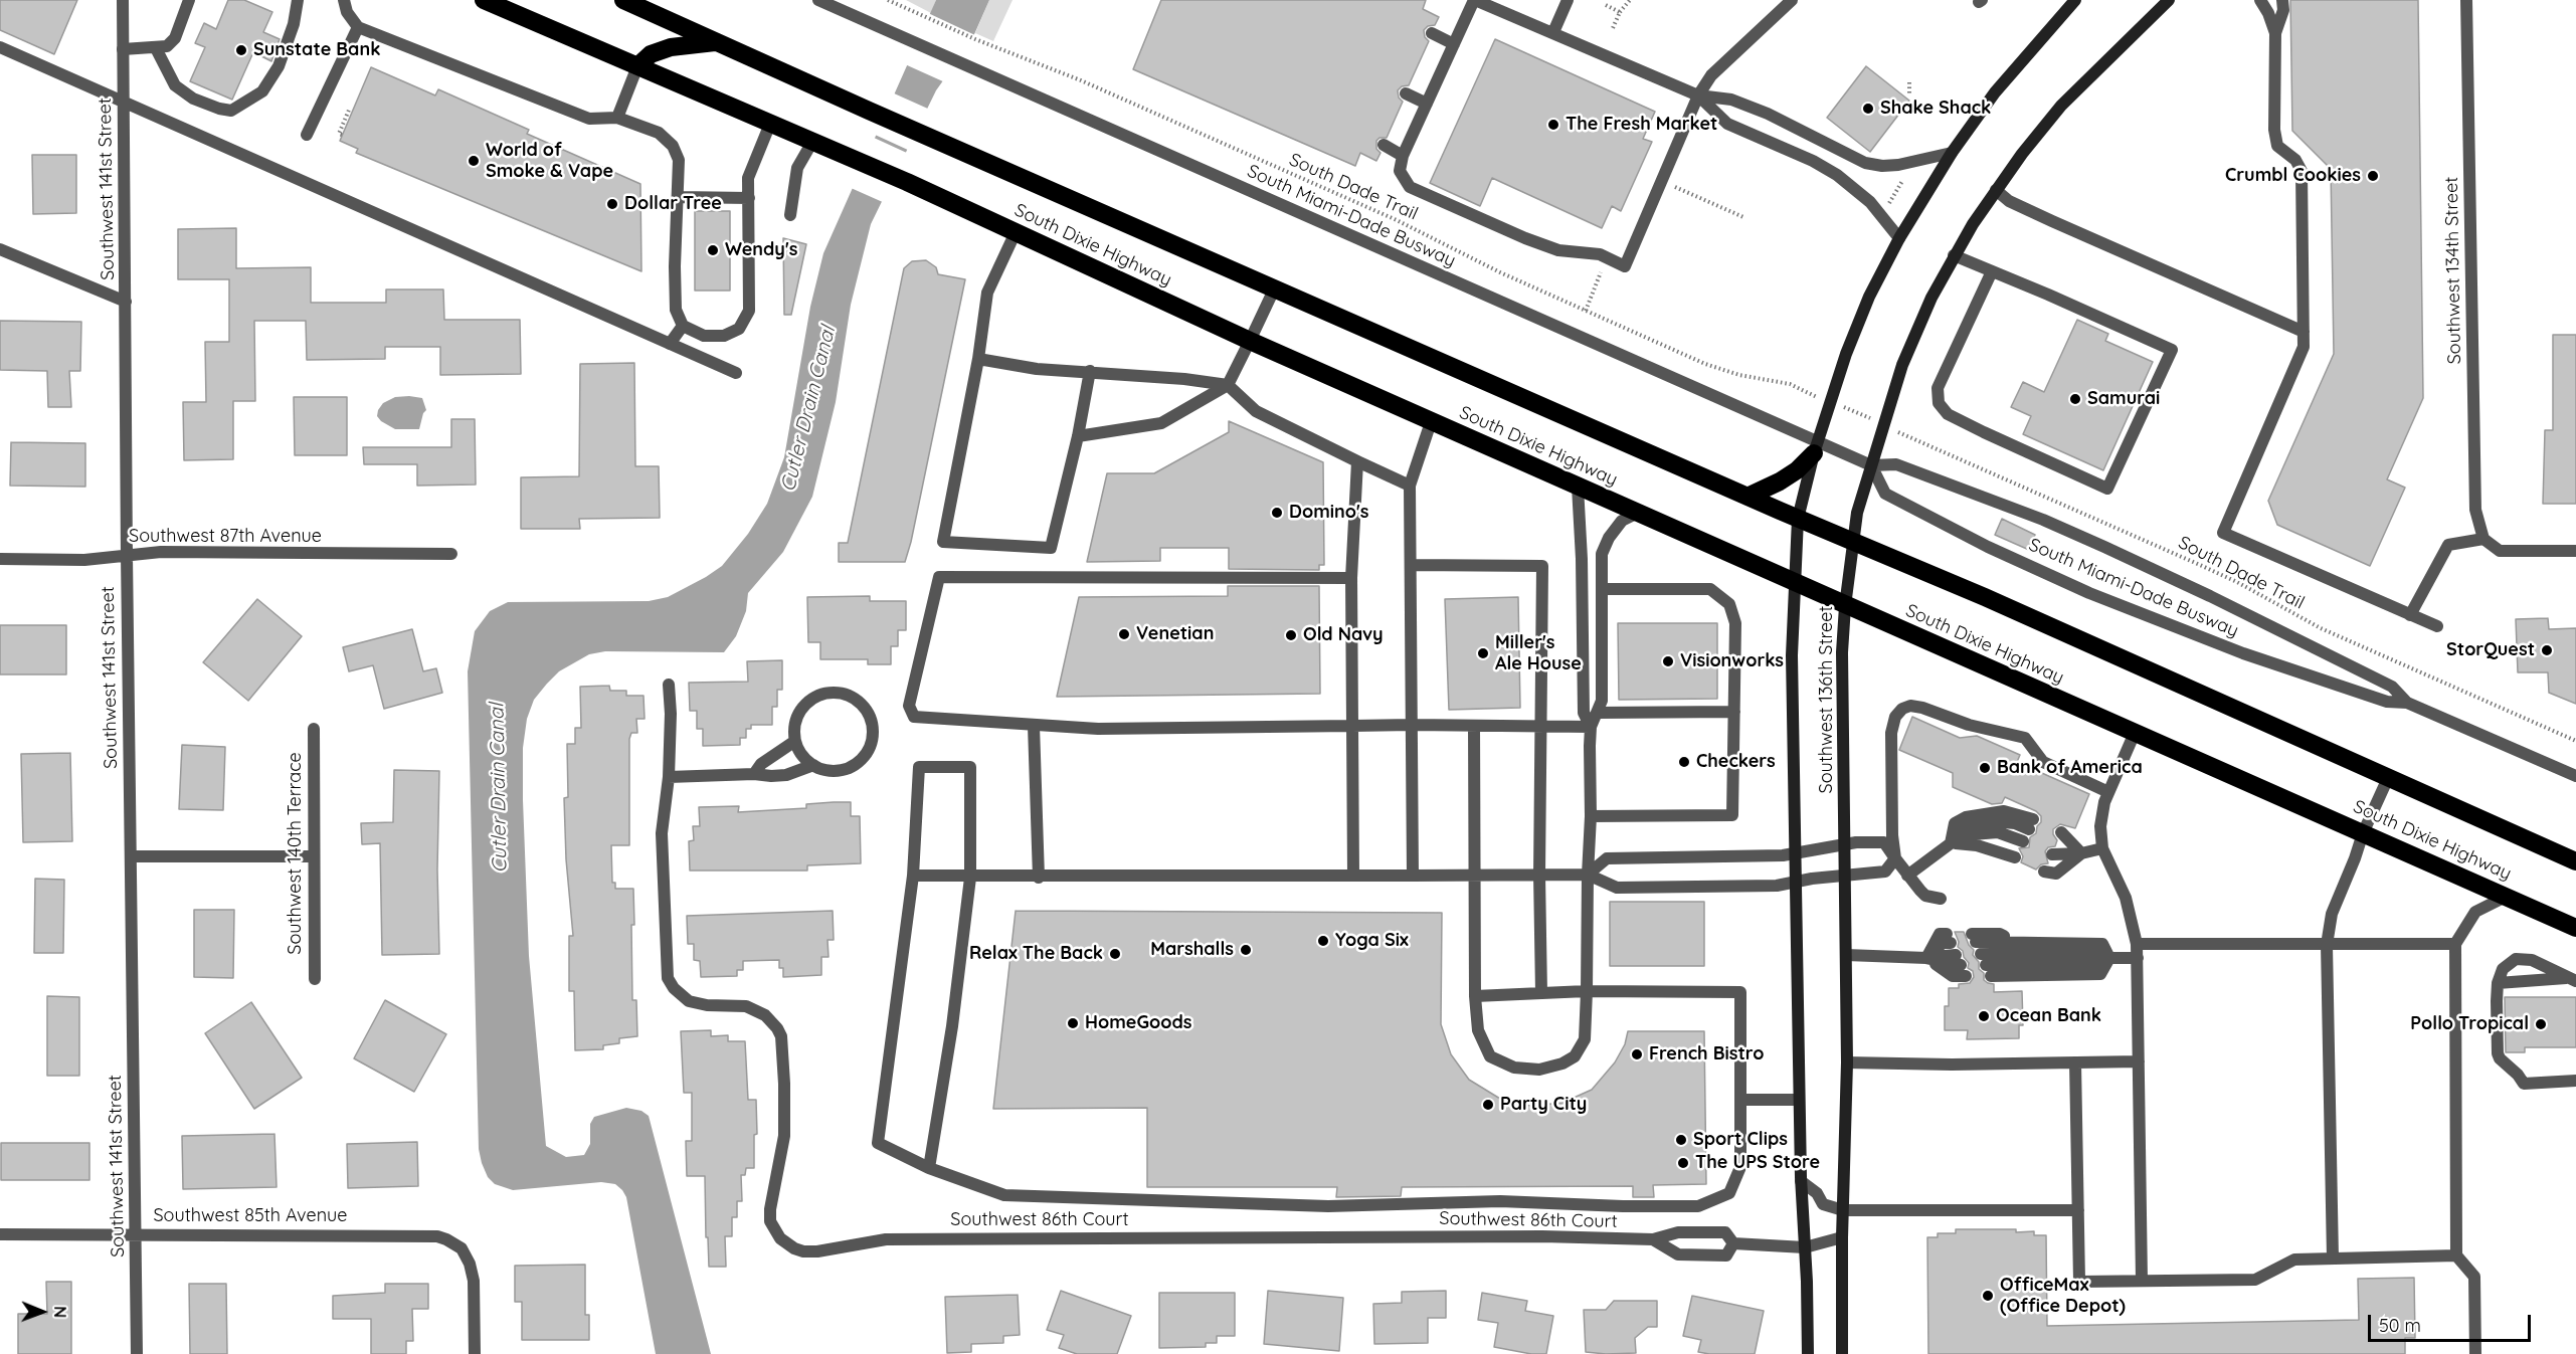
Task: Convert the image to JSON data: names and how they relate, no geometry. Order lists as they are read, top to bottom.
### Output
{
  "streets": {
    "highway": ["South Dixie Highway"],
    "street": [
      "Southwest 141st Street",
      "South Miami-Dade Busway",
      "Southwest 134th Street",
      "Southwest 87th Avenue",
      "Southwest 136th Street",
      "Southwest 140th Terrace",
      "Southwest 85th Avenue",
      "Southwest 86th Court"
    ],
    "path": ["South Dade Trail"]
  },
  "crossings": [
    ["Southwest 141st Street", "Southwest 87th Avenue"],
    ["Southwest 141st Street", "Southwest 85th Avenue"],
    ["South Miami-Dade Busway", "Southwest 136th Street"],
    ["South Dixie Highway", "Southwest 136th Street"],
    ["Southwest 136th Street", "Southwest 86th Court"]
  ],
  "water": ["Cutler Drain Canal"],
  "places": [
    "Sunstate Bank",
    "Shake Shack",
    "The Fresh Market",
    "World of Smoke & Vape",
    "Crumbl Cookies",
    "Dollar Tree",
    "Wendy's",
    "Samurai",
    "Domino's",
    "Venetian",
    "Old Navy",
    "StorQuest",
    "Miller's Ale House",
    "Visionworks",
    "Checkers",
    "Bank of America",
    "Yoga Six",
    "Marshalls",
    "Relax The Back",
    "Ocean Bank",
    "HomeGoods",
    "Pollo Tropical",
    "French Bistro",
    "Party City",
    "Sport Clips",
    "The UPS Store",
    "OfficeMax (Office Depot)"
  ],
  "scale_bar": "50 m",
  "north": "right"
}
